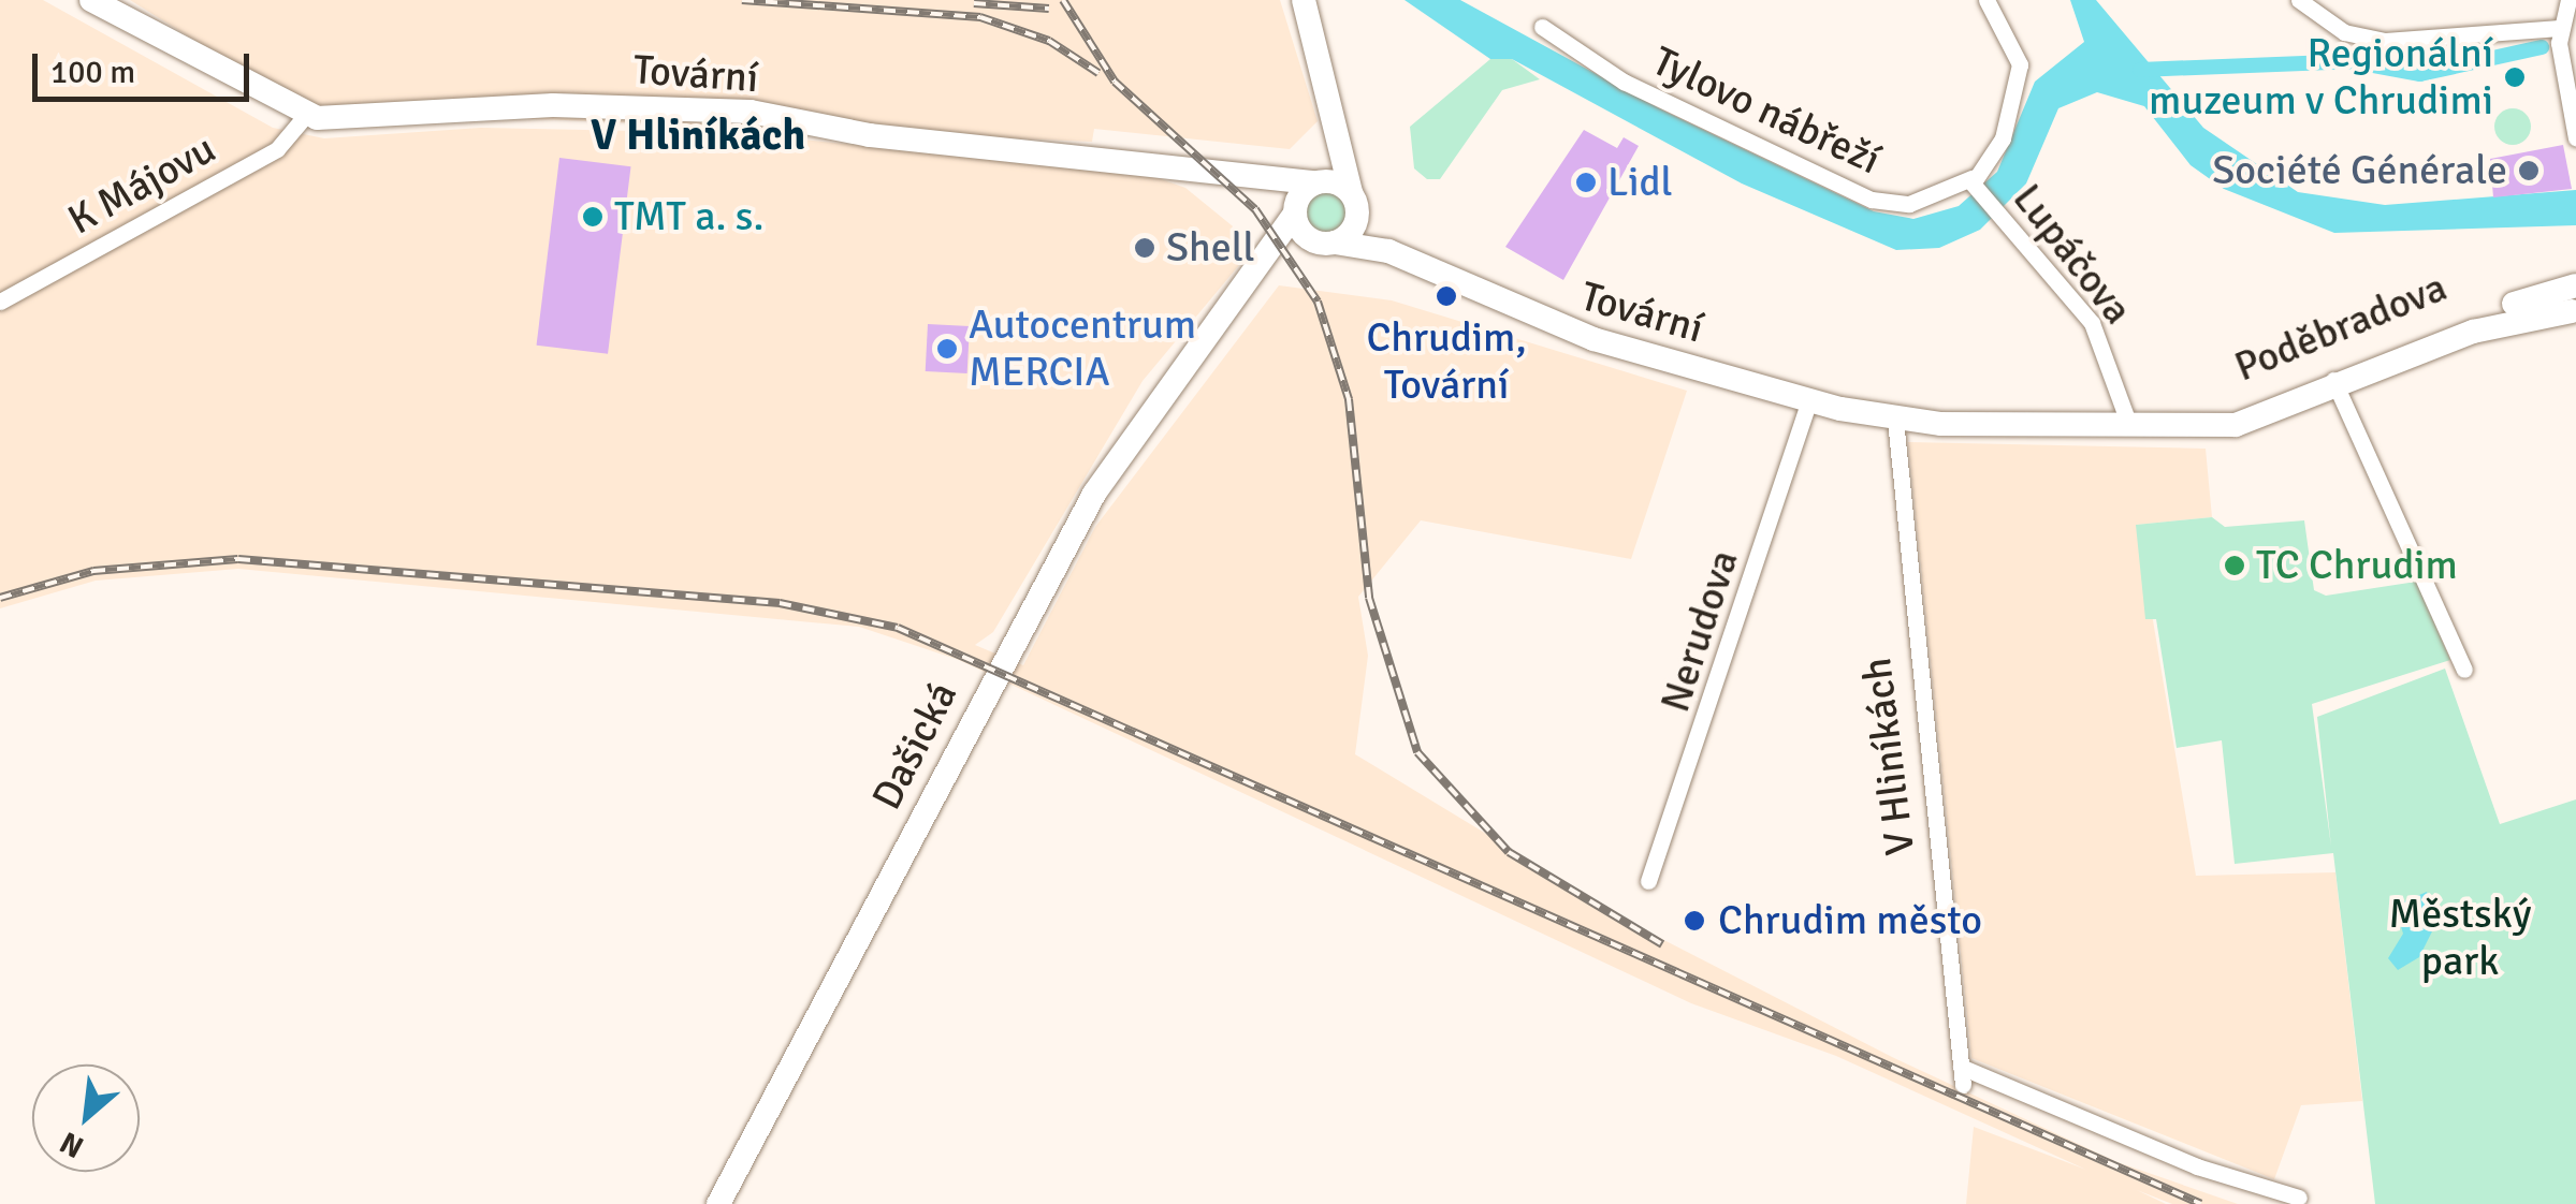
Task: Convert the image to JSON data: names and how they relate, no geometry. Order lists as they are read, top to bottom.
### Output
{
  "streets": {
    "street": [
      "Tovární",
      "Tylovo nábřeží",
      "K Májovu",
      "Lupáčova",
      "Poděbradova",
      "Nerudova",
      "Dašická",
      "V Hliníkách"
    ]
  },
  "crossings": [
    ["Tovární", "K Májovu"],
    ["Tovární", "Poděbradova"],
    ["Tovární", "Nerudova"],
    ["Tovární", "Dašická"],
    ["Tylovo nábřeží", "Lupáčova"],
    ["Lupáčova", "Poděbradova"],
    ["Poděbradova", "Nerudova"],
    ["Poděbradova", "V Hliníkách"]
  ],
  "districts": ["V Hliníkách"],
  "parks": ["Městský park"],
  "places": [
    "Regionální muzeum v Chrudimi",
    "Société Générale",
    "Lidl",
    "TMT a. s.",
    "Shell",
    "Chrudim, Tovární",
    "Autocentrum MERCIA",
    "TC Chrudim",
    "Chrudim město"
  ],
  "scale_bar": "100 m",
  "north": "bottom left"
}
